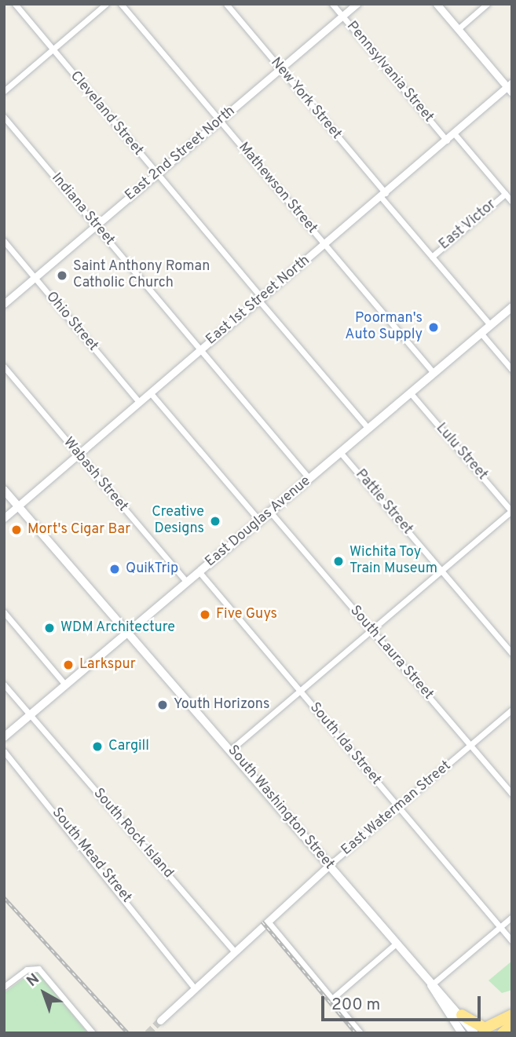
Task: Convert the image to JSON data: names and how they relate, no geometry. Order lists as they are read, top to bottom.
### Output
{
  "streets": {
    "main road": ["East Douglas Avenue", "South Washington Street"],
    "street": [
      "Pennsylvania Street",
      "New York Street",
      "Cleveland Street",
      "East 2nd Street North",
      "Mathewson Street",
      "Indiana Street",
      "East Victor",
      "East 1st Street North",
      "Ohio Street",
      "Lulu Street",
      "Wabash Street",
      "Pattie Street",
      "South Laura Street",
      "South Ida Street",
      "East Waterman Street",
      "South Rock Island",
      "South Mead Street"
    ]
  },
  "crossings": [
    ["Pennsylvania Street", "East 2nd Street North"],
    ["Pennsylvania Street", "East 1st Street North"],
    ["New York Street", "East 2nd Street North"],
    ["New York Street", "East Victor"],
    ["New York Street", "East 1st Street North"],
    ["New York Street", "East Douglas Avenue"],
    ["Cleveland Street", "East 2nd Street North"],
    ["Cleveland Street", "East 1st Street North"],
    ["Cleveland Street", "East Douglas Avenue"],
    ["East 2nd Street North", "Mathewson Street"],
    ["East 2nd Street North", "Indiana Street"],
    ["East 2nd Street North", "Ohio Street"],
    ["Mathewson Street", "East 1st Street North"],
    ["Mathewson Street", "East Douglas Avenue"],
    ["Indiana Street", "East 1st Street North"],
    ["Indiana Street", "East Douglas Avenue"],
    ["East 1st Street North", "Ohio Street"],
    ["East 1st Street North", "Wabash Street"],
    ["East 1st Street North", "South Washington Street"],
    ["Lulu Street", "East Douglas Avenue"],
    ["Wabash Street", "East Douglas Avenue"],
    ["Pattie Street", "East Douglas Avenue"],
    ["East Douglas Avenue", "South Laura Street"],
    ["East Douglas Avenue", "South Ida Street"],
    ["East Douglas Avenue", "South Washington Street"],
    ["East Douglas Avenue", "South Rock Island"],
    ["South Laura Street", "East Waterman Street"],
    ["South Ida Street", "East Waterman Street"],
    ["South Washington Street", "East Waterman Street"],
    ["East Waterman Street", "South Rock Island"],
    ["East Waterman Street", "South Mead Street"]
  ],
  "places": [
    "Saint Anthony Roman Catholic Church",
    "Poorman's Auto Supply",
    "Creative Designs",
    "Mort's Cigar Bar",
    "Wichita Toy Train Museum",
    "QuikTrip",
    "Five Guys",
    "WDM Architecture",
    "Larkspur",
    "Youth Horizons",
    "Cargill"
  ],
  "scale_bar": "200 m",
  "north": "top left"
}
